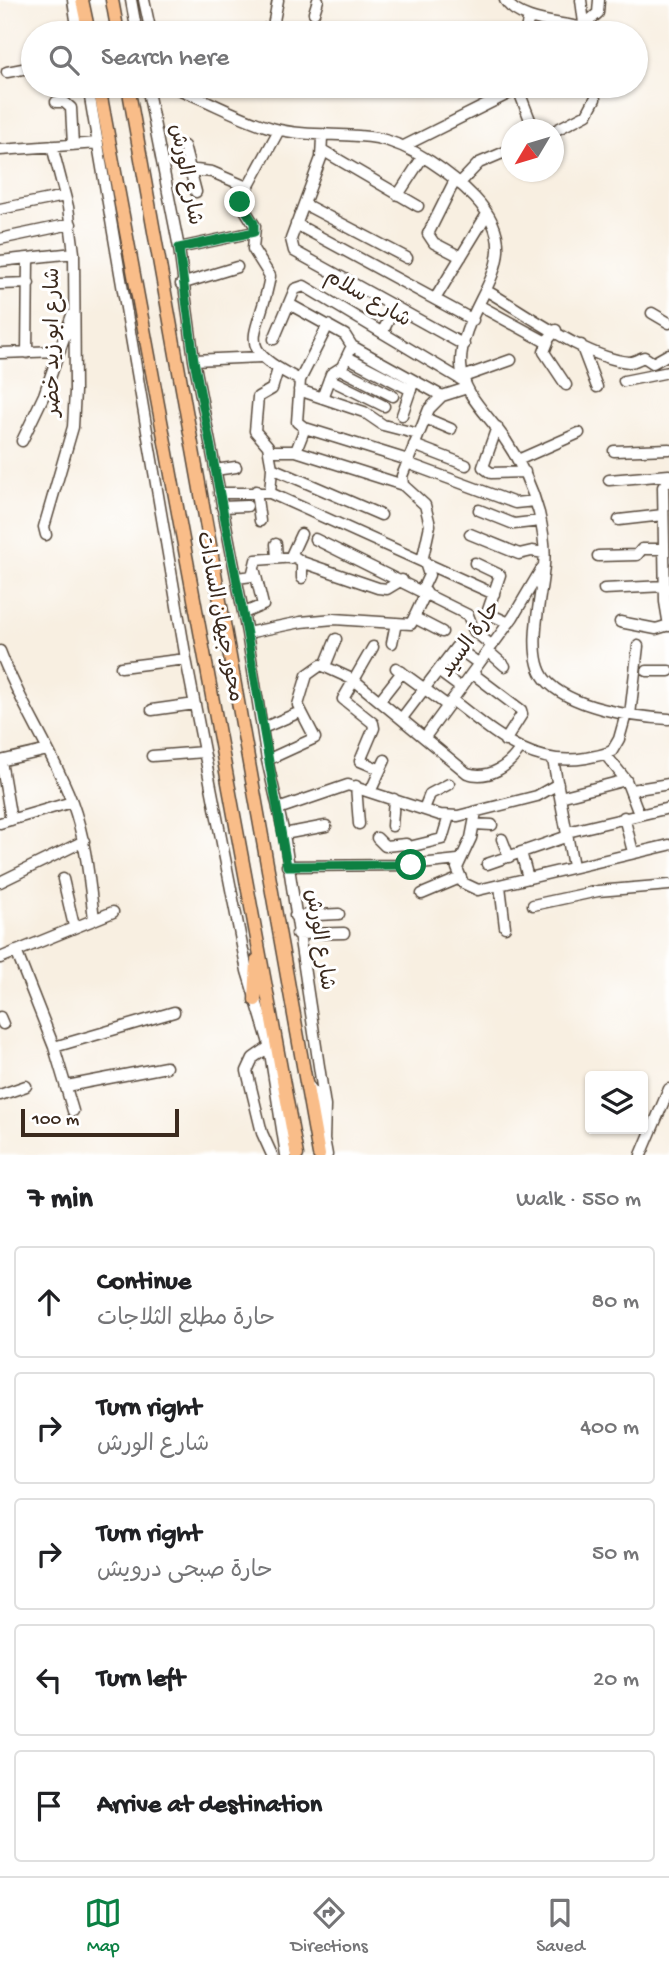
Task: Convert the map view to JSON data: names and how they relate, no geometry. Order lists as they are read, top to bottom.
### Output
{
  "streets": {
    "main road": ["محور جيهان السادات"],
    "street": [
      "شارع الورش",
      "شارع سلام",
      "شارع ابو زيد خضر",
      "حارة السيد"
    ]
  },
  "scale_bar": "100 m",
  "north": "bottom left",
  "page": {
    "search": "Search here",
    "scale": "100 m",
    "heading": ["7 min", "Walk · 550 m"],
    "list": [
      ["Continue", "حارة مطلع الثلاجات", "80 m"],
      ["Turn right", "شارع الورش", "400 m"],
      ["Turn right", "حارة صبحى درويش", "50 m"],
      ["Turn left", "20 m"],
      "Arrive at destination"
    ],
    "nav": ["Map", "Directions", "Saved"]
  }
}
